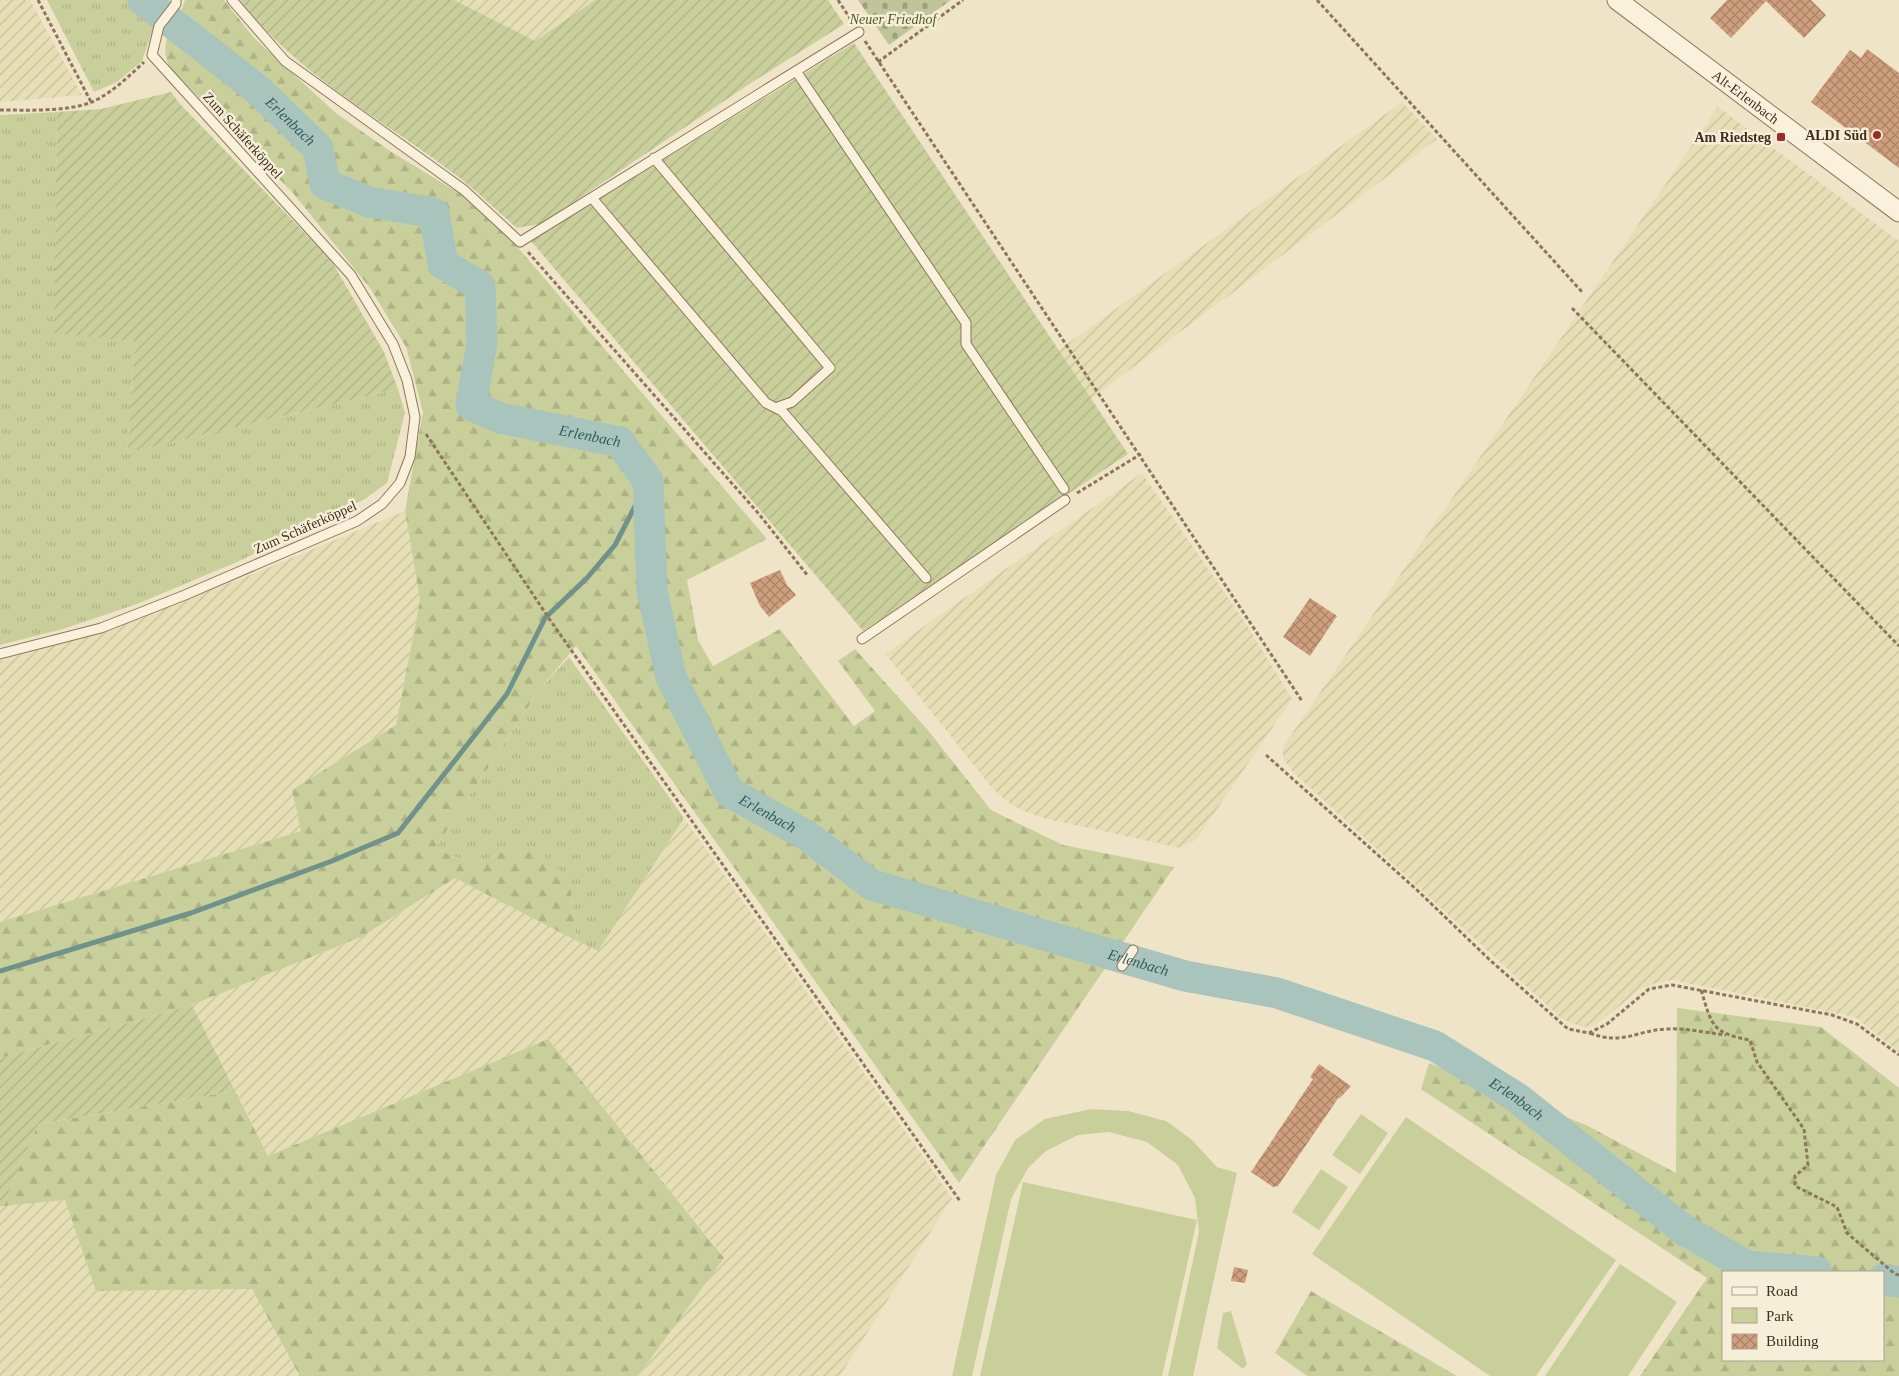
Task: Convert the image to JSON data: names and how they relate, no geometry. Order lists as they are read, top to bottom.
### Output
{
  "streets": {
    "street": ["Alt-Erlenbach"],
    "lane": ["Zum Schäferköppel"]
  },
  "water": ["Erlenbach"],
  "parks": ["Neuer Friedhof"],
  "places": {
    "other": ["ALDI Süd"],
    "transit": ["Am Riedsteg"]
  },
  "legend": ["Road", "Park", "Building"]
}
